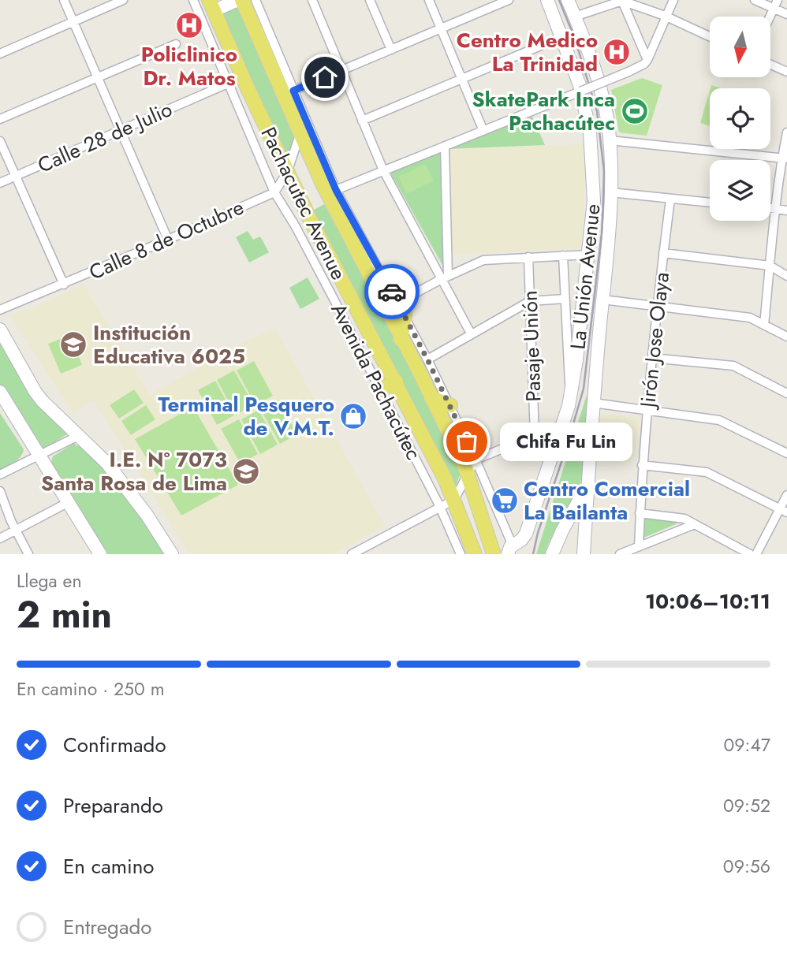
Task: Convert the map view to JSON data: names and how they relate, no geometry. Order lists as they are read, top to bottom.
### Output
{
  "streets": {
    "main road": ["Pachacutec Avenue"],
    "street": [
      "Calle 28 de Julio",
      "Calle 8 de Octubre",
      "La Unión Avenue",
      "Jirón Jose Olaya",
      "Pasaje Unión",
      "Avenida Pachacútec"
    ]
  },
  "crossings": [
    ["Calle 28 de Julio", "Avenida Pachacútec"],
    ["Pachacutec Avenue", "Avenida Pachacútec"],
    ["Calle 8 de Octubre", "Avenida Pachacútec"]
  ],
  "places": {
    "hospital": ["Policlinico Dr. Matos", "Centro Medico La Trinidad"],
    "sports": ["SkatePark Inca Pachacútec"],
    "school or university": ["Institución Educativa 6025", "I.E. N° 7073 Santa Rosa de Lima"],
    "shop": ["Terminal Pesquero de V.M.T."],
    "other": ["Chifa Fu Lin"],
    "supermarket": ["Centro Comercial La Bailanta"]
  },
  "north": "bottom",
  "page": {
    "bubble": "Chifa Fu Lin",
    "heading": ["2 min", "Llega en", "10:06–10:11"],
    "bar": "En camino · 250 m",
    "list": [
      ["Confirmado", "09:47"],
      ["Preparando", "09:52"],
      ["En camino", "09:56"],
      "Entregado"
    ]
  }
}
